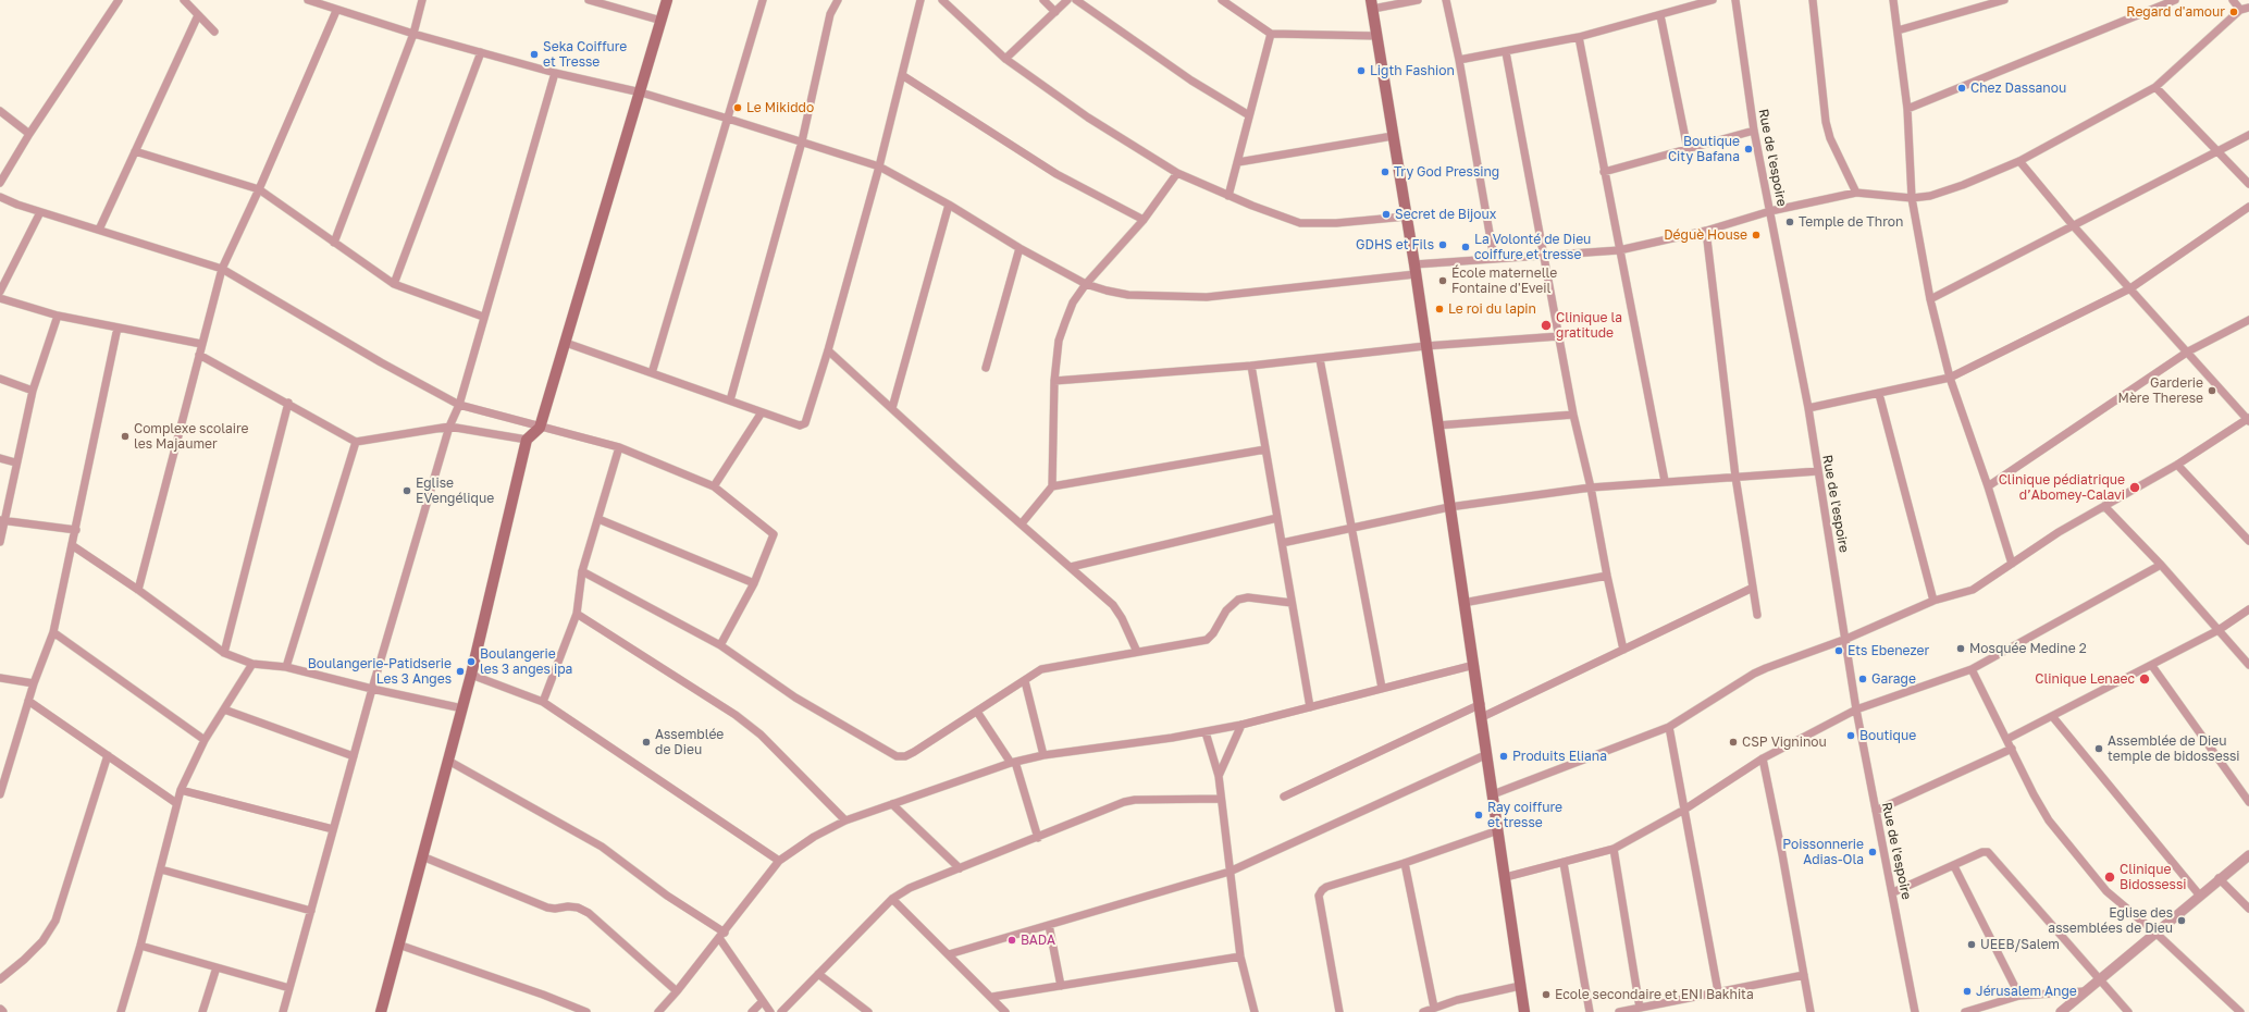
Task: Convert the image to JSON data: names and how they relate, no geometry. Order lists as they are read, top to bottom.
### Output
{
  "streets": {
    "street": ["Rue de l'espoire"]
  },
  "places": [
    "Regard d'amour",
    "Seka Coiffure et Tresse",
    "Ligth Fashion",
    "Chez Dassanou",
    "Le Mikiddo",
    "Boutique City Bafana",
    "Try God Pressing",
    "Secret de Bijoux",
    "Temple de Thron",
    "Déguè House",
    "GDHS et Fils",
    "La Volonté de Dieu coiffure et tresse",
    "École maternelle Fontaine d'Eveil",
    "Le roi du lapin",
    "Clinique la gratitude",
    "Garderie Mère Therese",
    "Complexe scolaire les Majaumer",
    "Clinique pédiatrique d’Abomey-Calavi",
    "Eglise EVengélique",
    "Mosquée Medine 2",
    "Ets Ebenezer",
    "Boulangerie les 3 anges ipa",
    "Boulangerie-Patidserie Les 3 Anges",
    "Garage",
    "Clinique Lenaec",
    "Boutique",
    "Assemblée de Dieu",
    "CSP Vigninou",
    "Assemblée de Dieu temple de bidossessi",
    "Produits Eliana",
    "Ray coiffure et tresse",
    "Poissonnerie Adias-Ola",
    "Clinique Bidossessi",
    "Eglise des assemblées de Dieu",
    "BADA",
    "UEEB/Salem",
    "Jérusalem Ange",
    "Ecole secondaire et ENI Bakhita"
  ]
}
